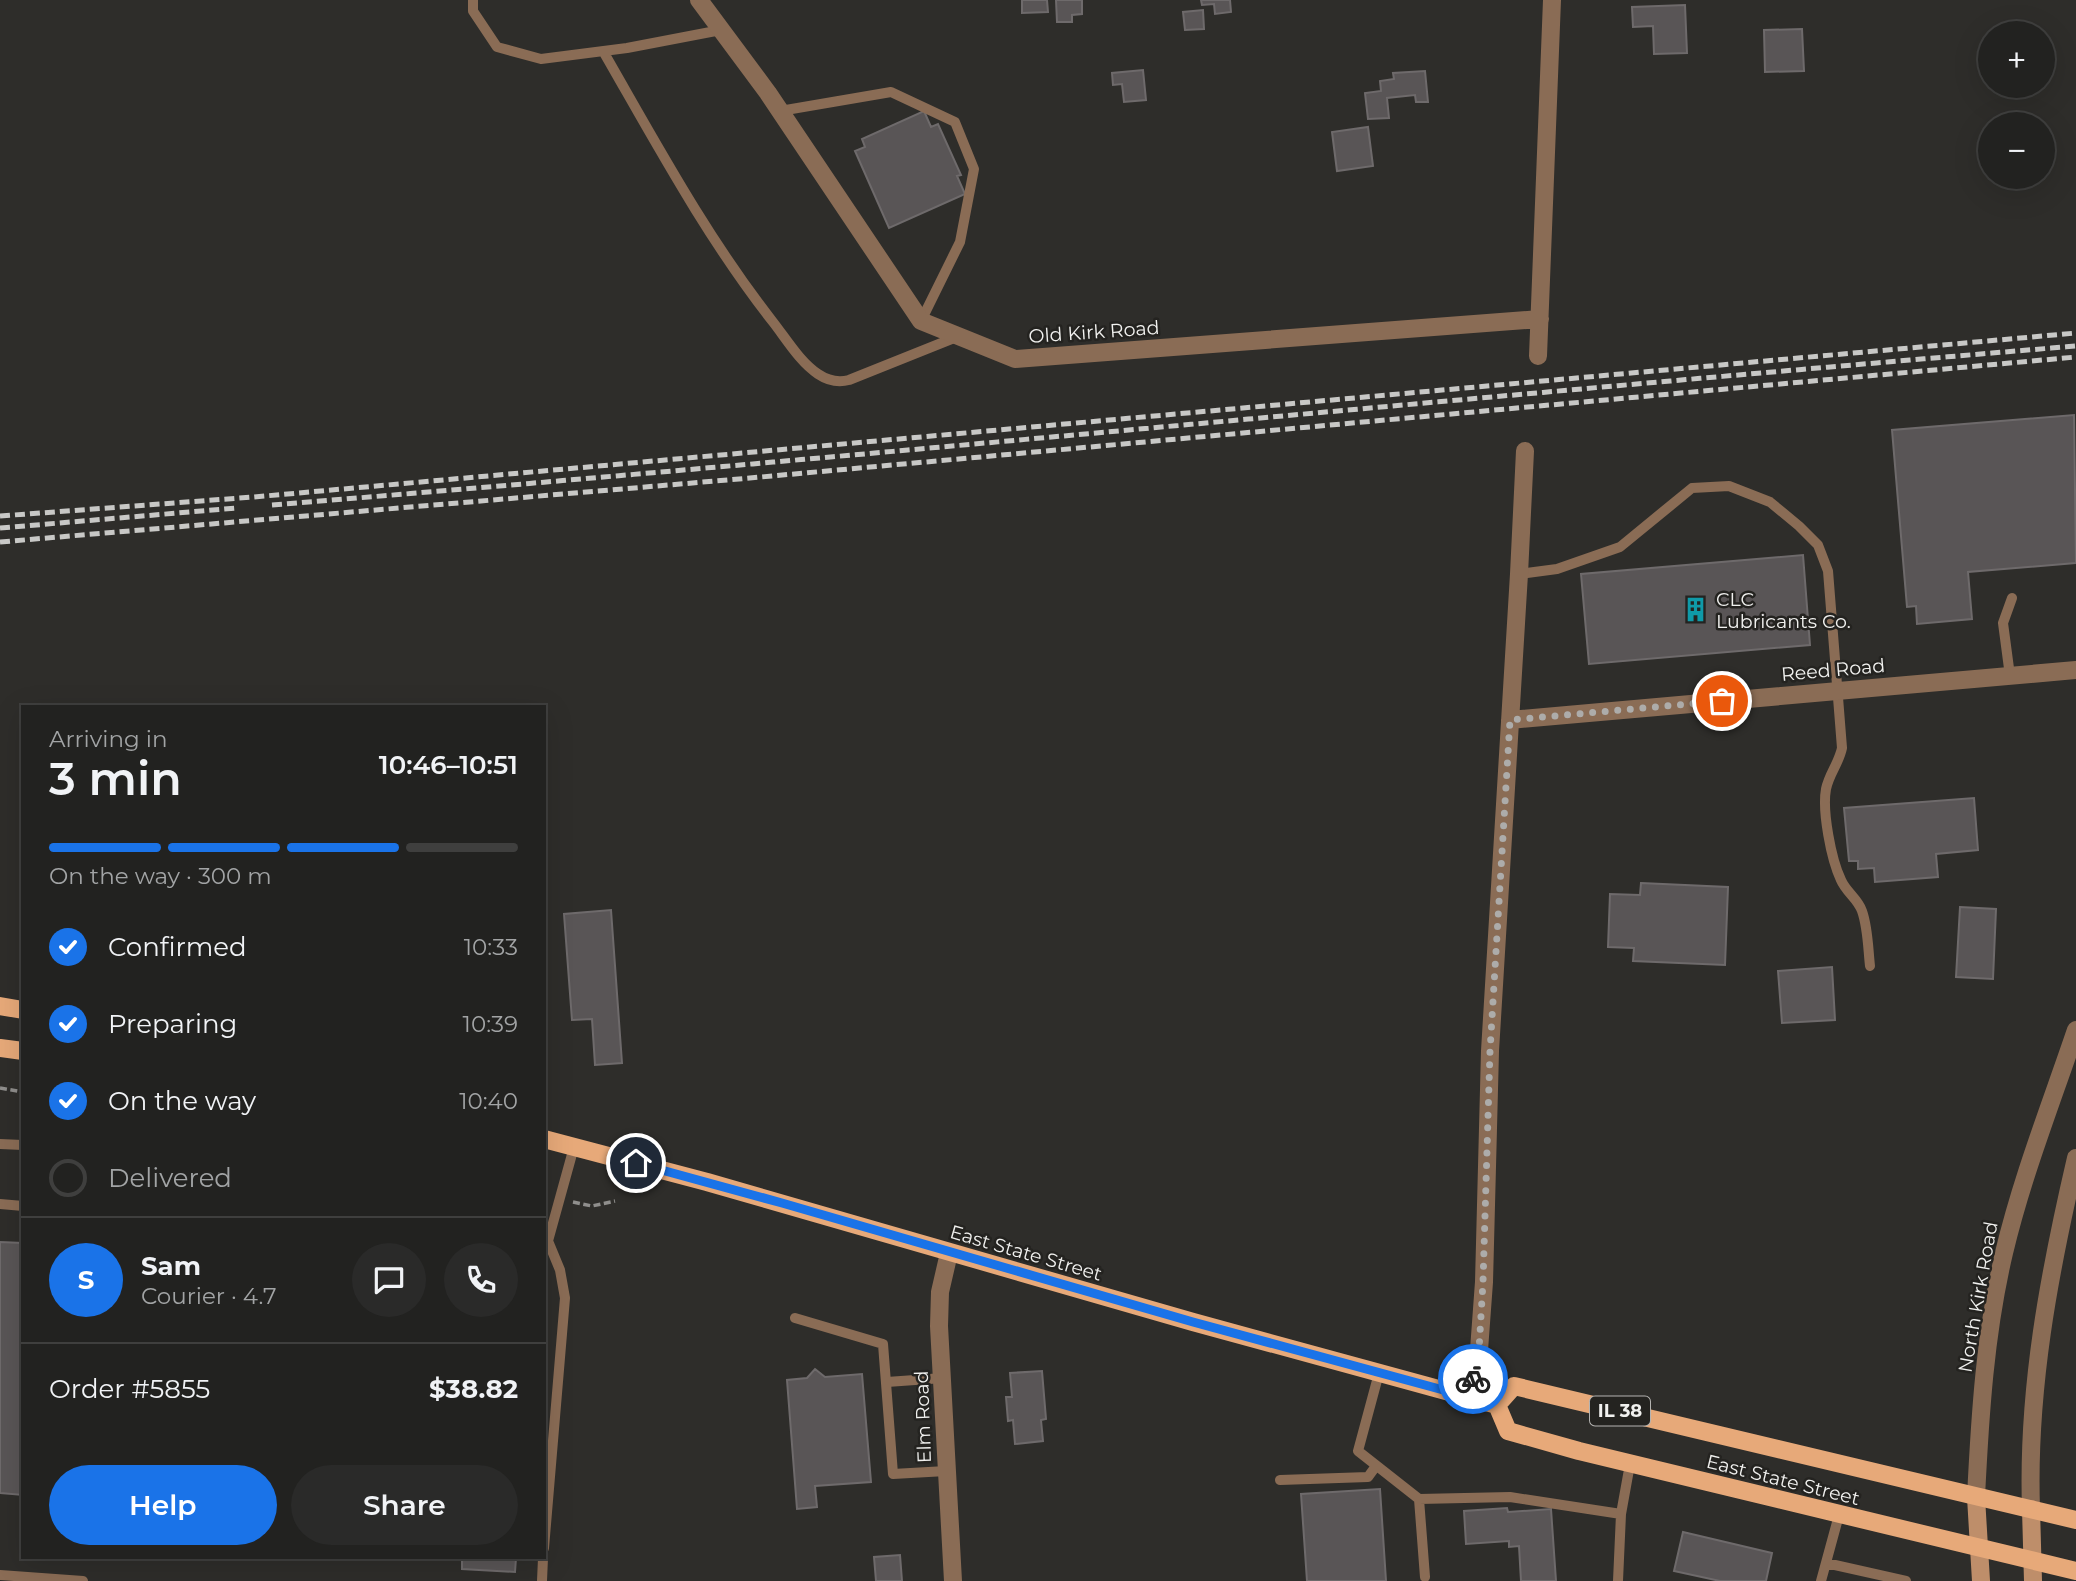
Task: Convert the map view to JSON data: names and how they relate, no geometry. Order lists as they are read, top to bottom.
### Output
{
  "streets": {
    "main road": ["East State Street", "North Kirk Road", "IL 38"],
    "street": ["Old Kirk Road", "Reed Road", "Elm Road"]
  },
  "crossings": [
    ["East State Street", "North Kirk Road"],
    ["East State Street", "Elm Road"]
  ],
  "places": {
    "building": ["CLC Lubricants Co."]
  },
  "page": {
    "map_buttons": ["+", "−"],
    "heading": ["3 min", "Arriving in", "10:46–10:51"],
    "panel": [
      "Sam",
      "Courier · 4.7",
      "Order #5855",
      "$38.82"
    ],
    "bar": "On the way · 300 m",
    "list": [
      ["Confirmed", "10:33"],
      ["Preparing", "10:39"],
      ["On the way", "10:40"],
      "Delivered"
    ],
    "round": "S",
    "buttons": ["Help", "Share"]
  }
}
